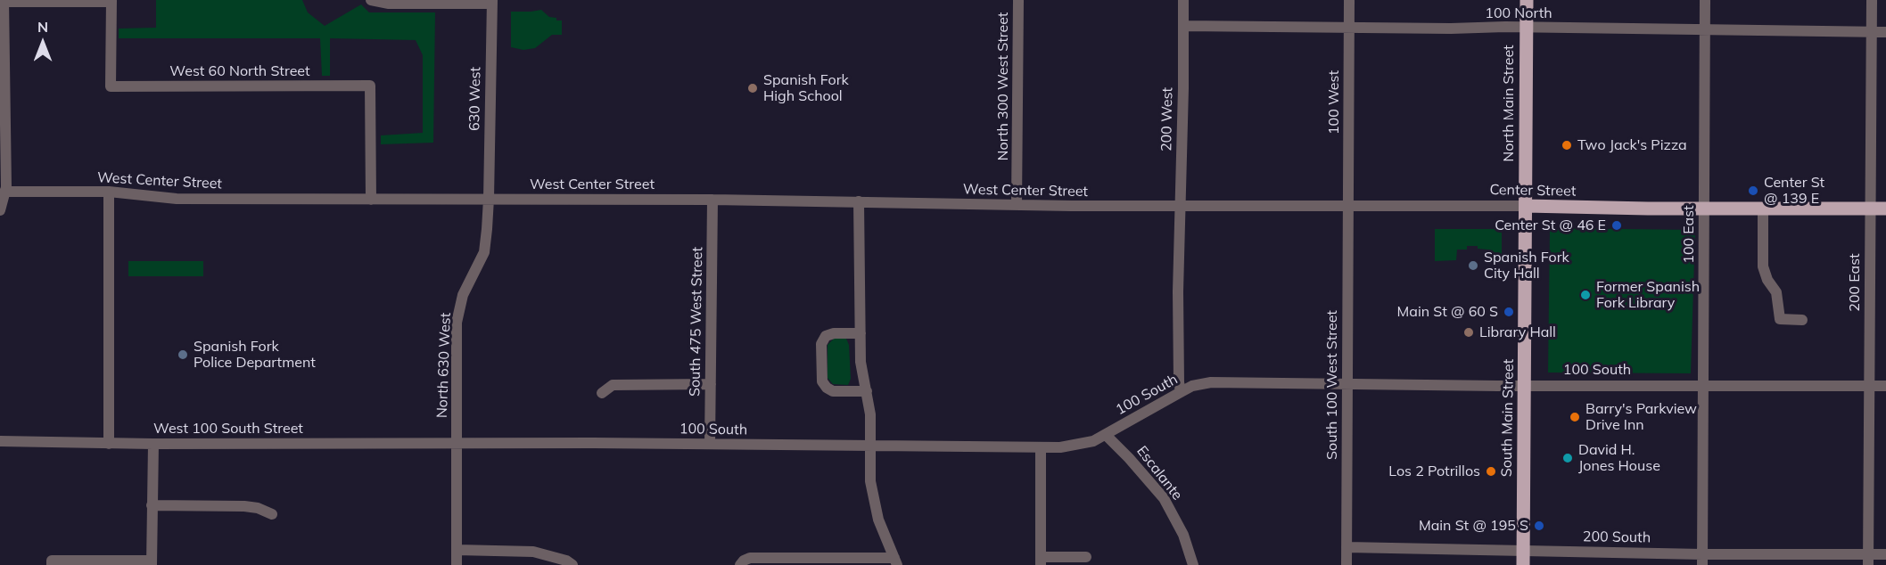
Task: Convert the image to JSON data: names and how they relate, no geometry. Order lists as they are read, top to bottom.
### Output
{
  "streets": {
    "main road": ["North Main Street", "Center Street", "South Main Street"],
    "street": [
      "100 North",
      "West 60 North Street",
      "North 300 West Street",
      "630 West",
      "100 West",
      "200 West",
      "West Center Street",
      "100 East",
      "200 East",
      "South 475 West Street",
      "North 630 West",
      "100 South",
      "South 100 West Street",
      "West 100 South Street",
      "Escalante",
      "200 South"
    ]
  },
  "crossings": [
    ["100 North", "100 West"],
    ["100 North", "North Main Street"],
    ["100 North", "200 West"],
    ["100 North", "100 East"],
    ["100 North", "200 East"],
    ["West 60 North Street", "West Center Street"],
    ["North 300 West Street", "West Center Street"],
    ["630 West", "West Center Street"],
    ["630 West", "North 630 West"],
    ["100 West", "Center Street"],
    ["100 West", "South 100 West Street"],
    ["North Main Street", "Center Street"],
    ["North Main Street", "South Main Street"],
    ["200 West", "West Center Street"],
    ["200 West", "Center Street"],
    ["200 West", "100 South"],
    ["West Center Street", "Center Street"],
    ["West Center Street", "South 475 West Street"],
    ["West Center Street", "North 630 West"],
    ["Center Street", "100 East"],
    ["Center Street", "200 East"],
    ["Center Street", "South 100 West Street"],
    ["Center Street", "South Main Street"],
    ["100 East", "100 South"],
    ["100 East", "200 South"],
    ["200 East", "100 South"],
    ["200 East", "200 South"],
    ["South 475 West Street", "100 South"],
    ["North 630 West", "100 South"],
    ["North 630 West", "West 100 South Street"],
    ["100 South", "South 100 West Street"],
    ["100 South", "South Main Street"],
    ["100 South", "West 100 South Street"],
    ["100 South", "Escalante"],
    ["South 100 West Street", "200 South"],
    ["South Main Street", "200 South"]
  ],
  "places": [
    "Spanish Fork High School",
    "Two Jack's Pizza",
    "Center St @ 139 E",
    "Center St @ 46 E",
    "Spanish Fork City Hall",
    "Former Spanish Fork Library",
    "Main St @ 60 S",
    "Library Hall",
    "Spanish Fork Police Department",
    "Barry's Parkview Drive Inn",
    "David H. Jones House",
    "Los 2 Potrillos",
    "Main St @ 195 S"
  ],
  "north": "top"
}
